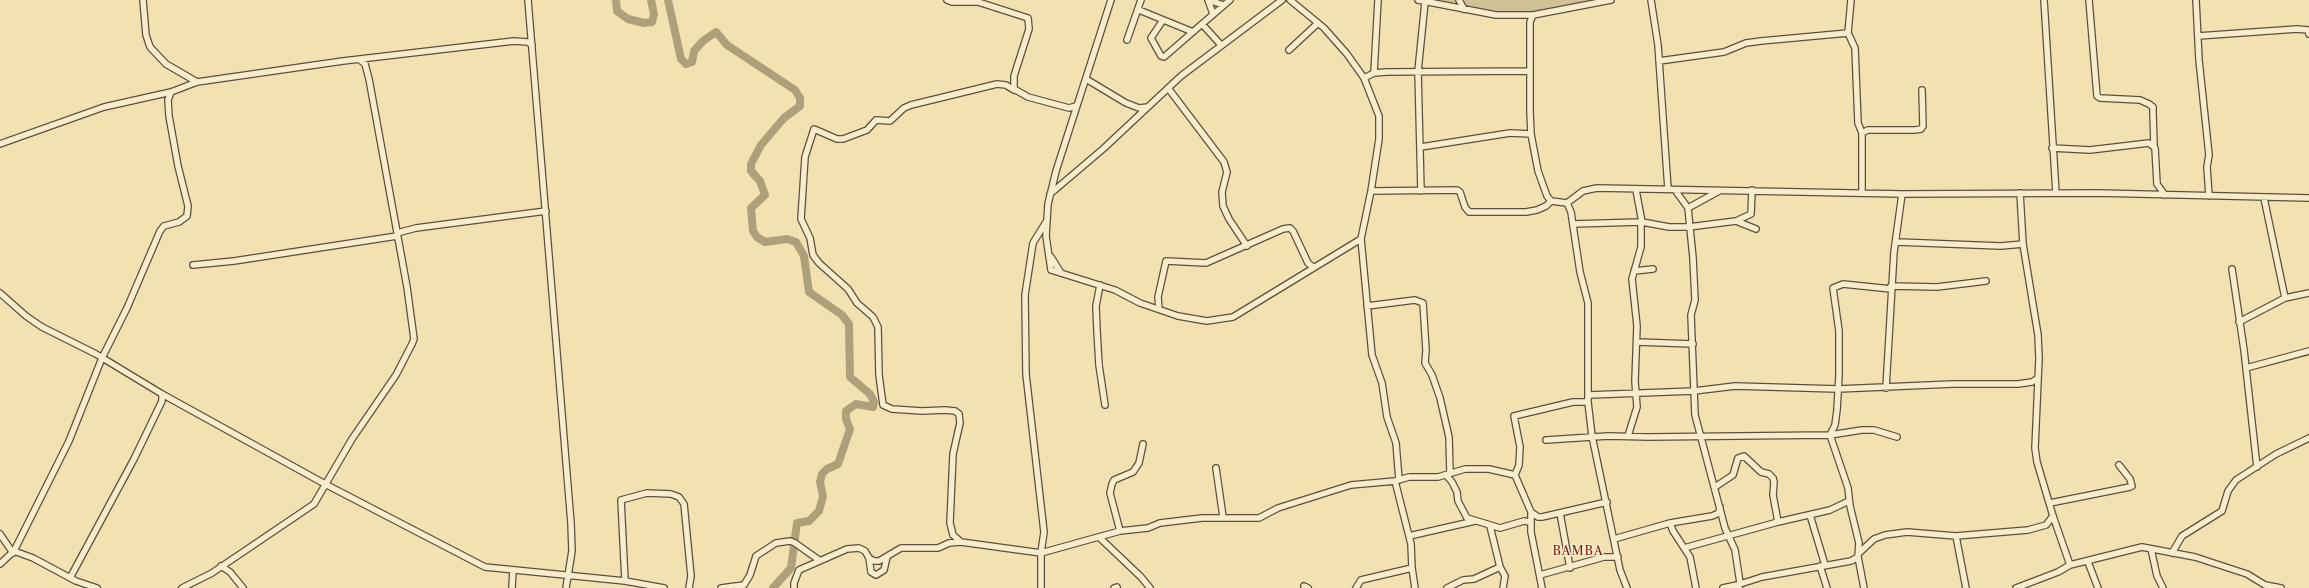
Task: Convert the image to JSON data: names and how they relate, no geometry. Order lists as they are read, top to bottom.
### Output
{
  "districts": ["BAMBA"]
}
